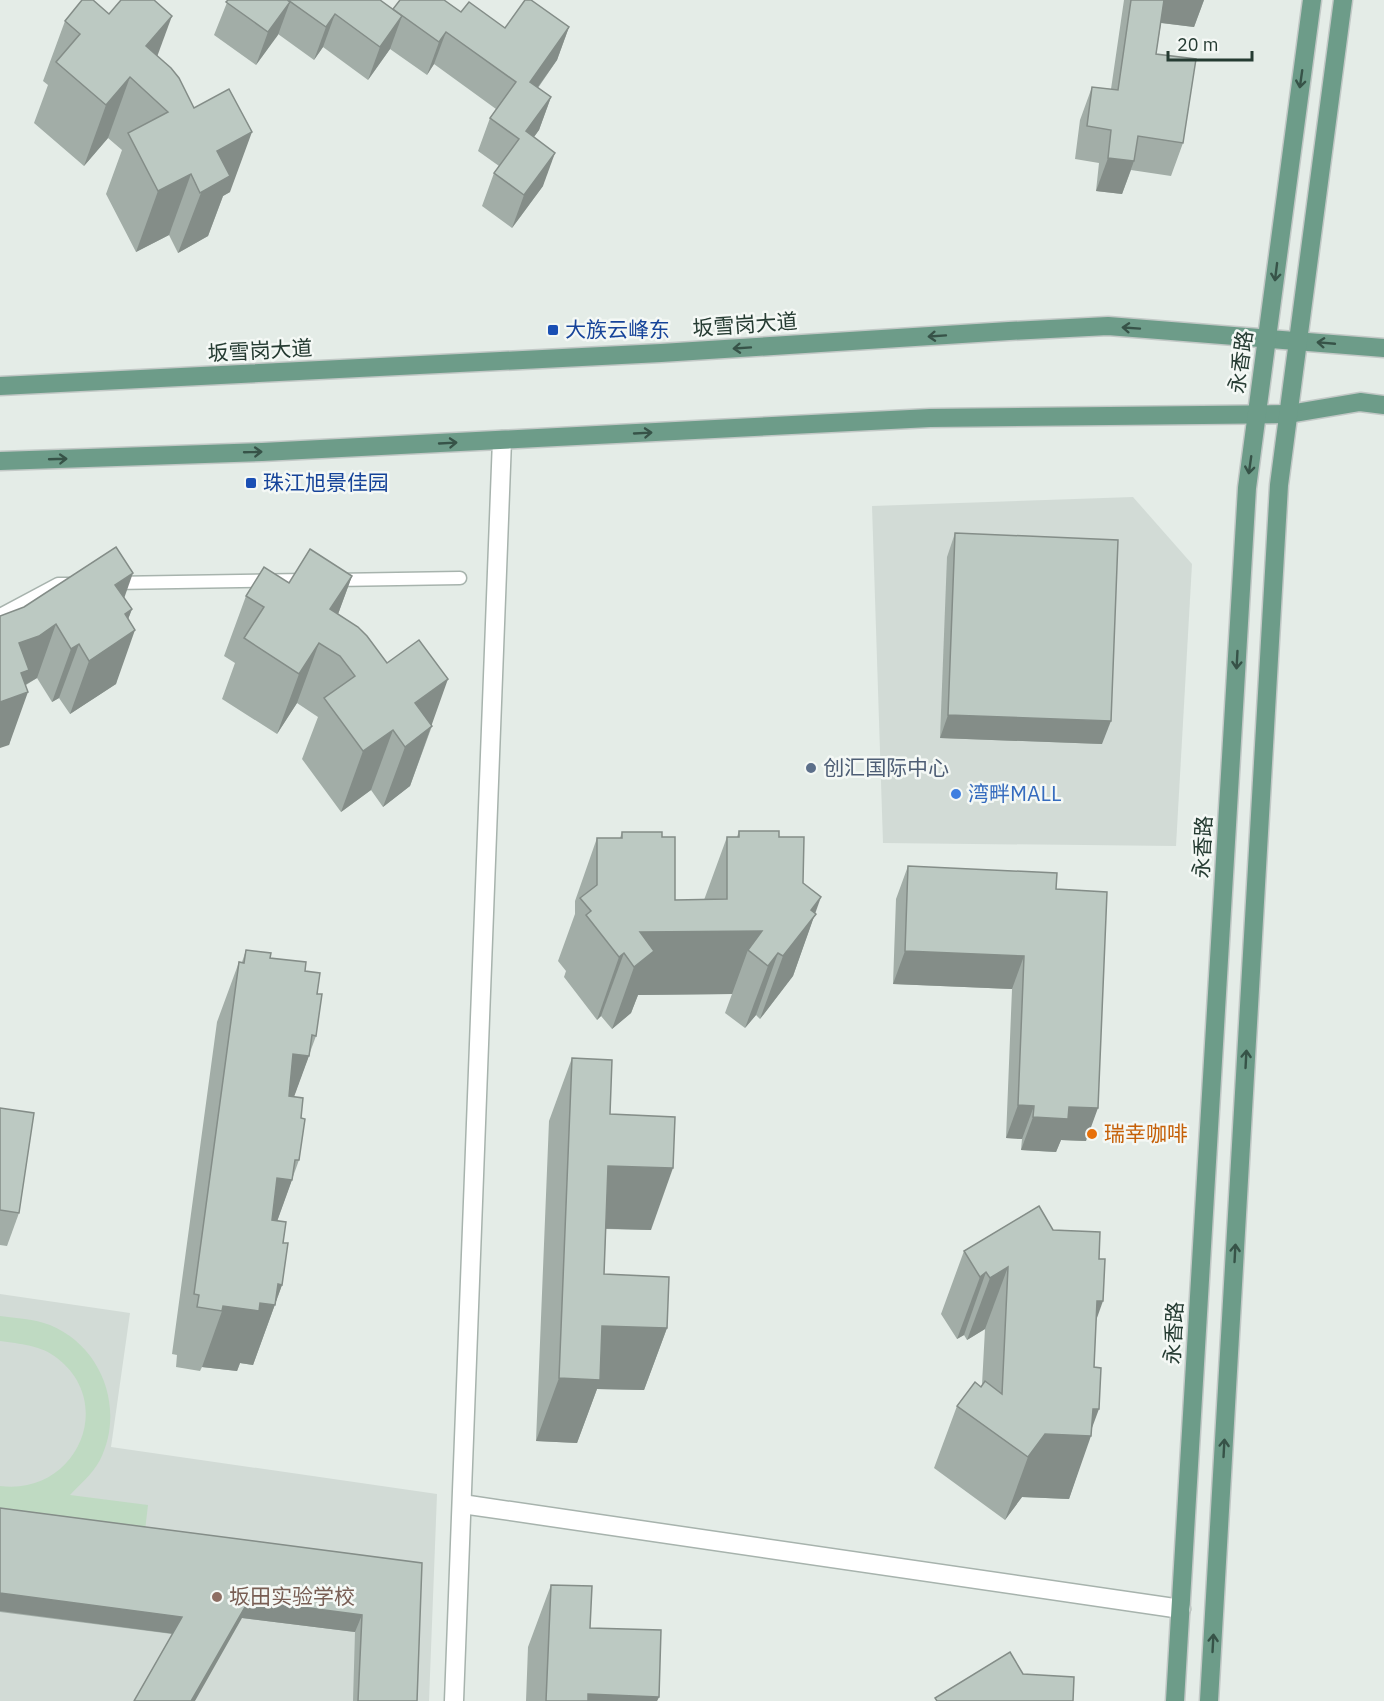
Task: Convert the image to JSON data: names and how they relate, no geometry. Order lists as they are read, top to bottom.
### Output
{
  "streets": {
    "main road": ["坂雪岗大道", "永香路"]
  },
  "crossings": [
    ["坂雪岗大道", "永香路"]
  ],
  "places": {
    "transit": ["大族云峰东", "珠江旭景佳园"],
    "other": [
      "创汇国际中心",
      "湾畔MALL",
      "瑞幸咖啡",
      "坂田实验学校"
    ]
  },
  "scale_bar": "20 m"
}
